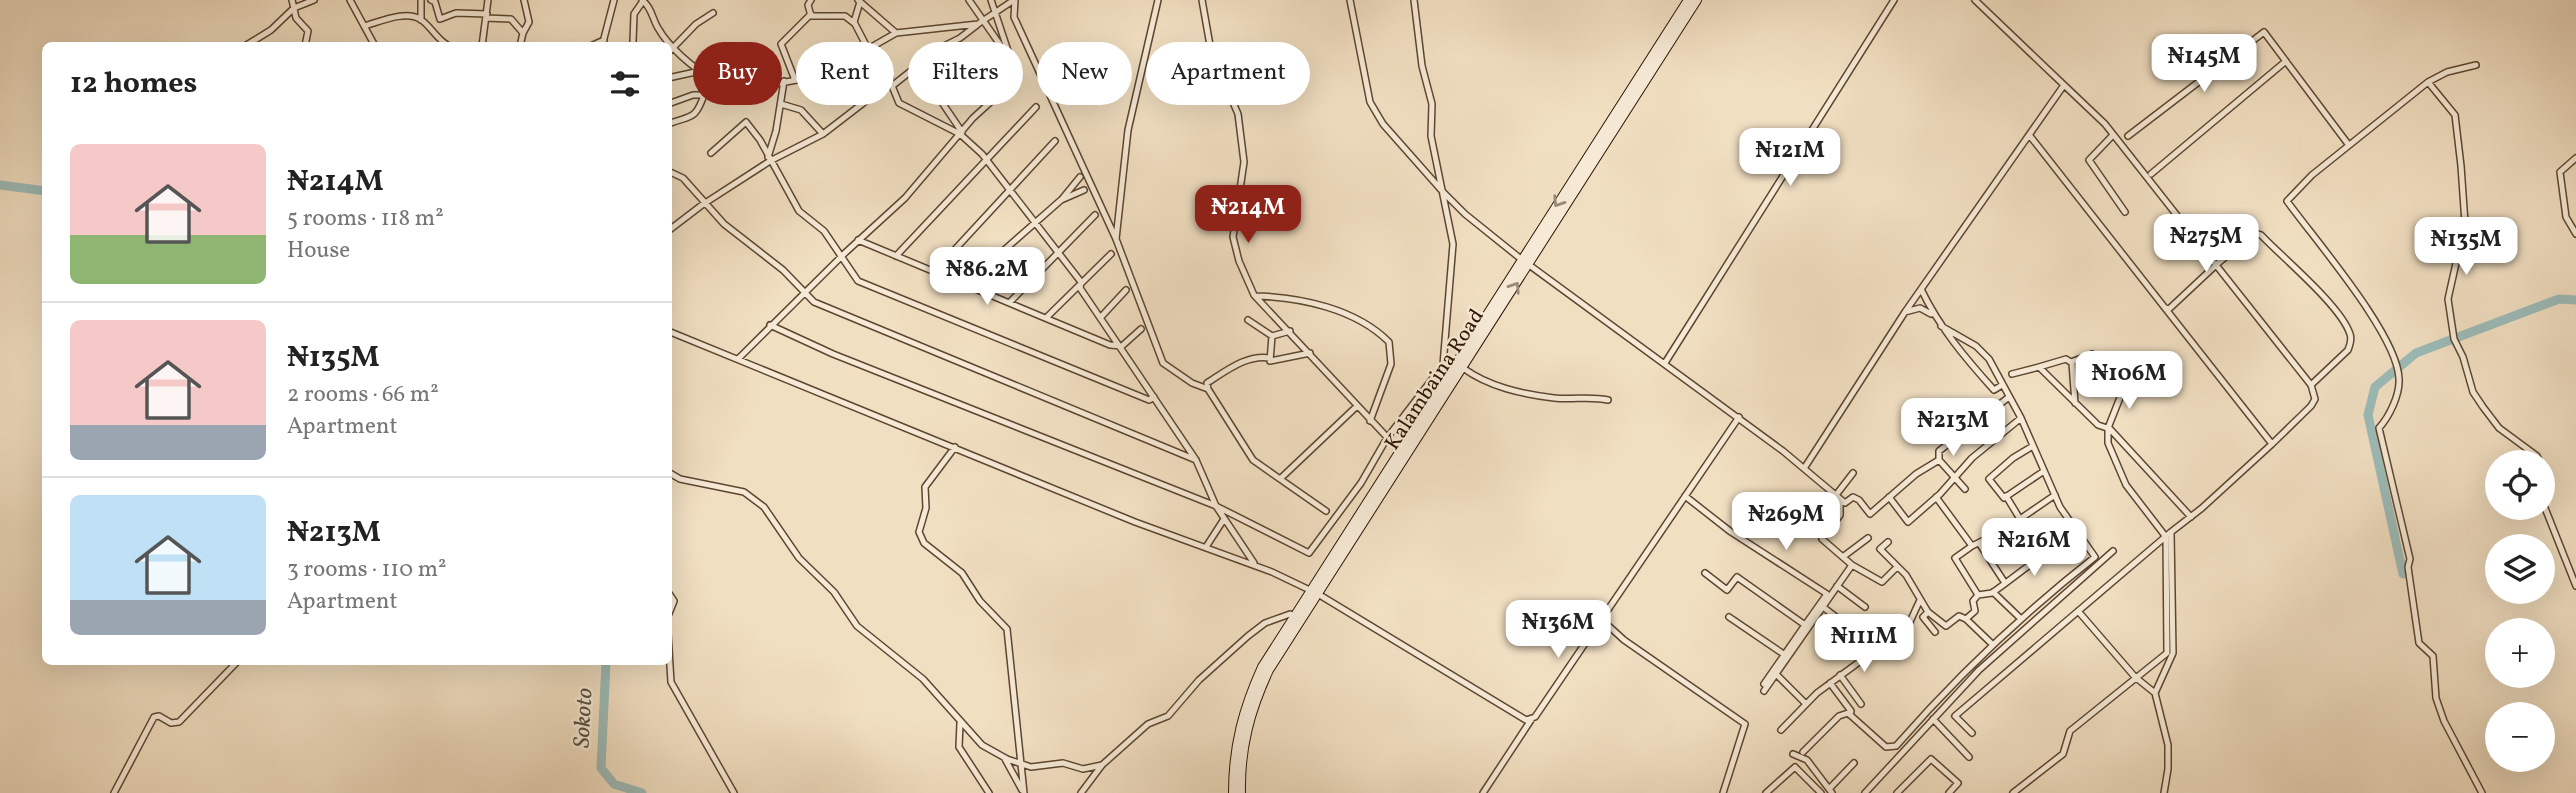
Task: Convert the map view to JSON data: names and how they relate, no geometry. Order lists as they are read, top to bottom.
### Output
{
  "streets": {
    "main road": ["Kalambaina Road"]
  },
  "water": ["Sokoto"],
  "page": {
    "price": [
      "₦145M",
      "₦121M",
      "₦214M",
      "₦275M",
      "₦135M",
      "₦86.2M",
      "₦106M",
      "₦213M",
      "₦269M",
      "₦216M",
      "₦136M",
      "₦111M"
    ],
    "chip": [
      "Buy",
      "Rent",
      "Filters",
      "New",
      "Apartment"
    ],
    "heading": "12 homes",
    "list": [
      {
        "name": "₦214M",
        "note": "5 rooms · 118 m² · House"
      },
      {
        "name": "₦135M",
        "note": "2 rooms · 66 m² · Apartment"
      },
      {
        "name": "₦213M",
        "note": "3 rooms · 110 m² · Apartment"
      }
    ],
    "map_buttons": ["+", "−"]
  }
}
